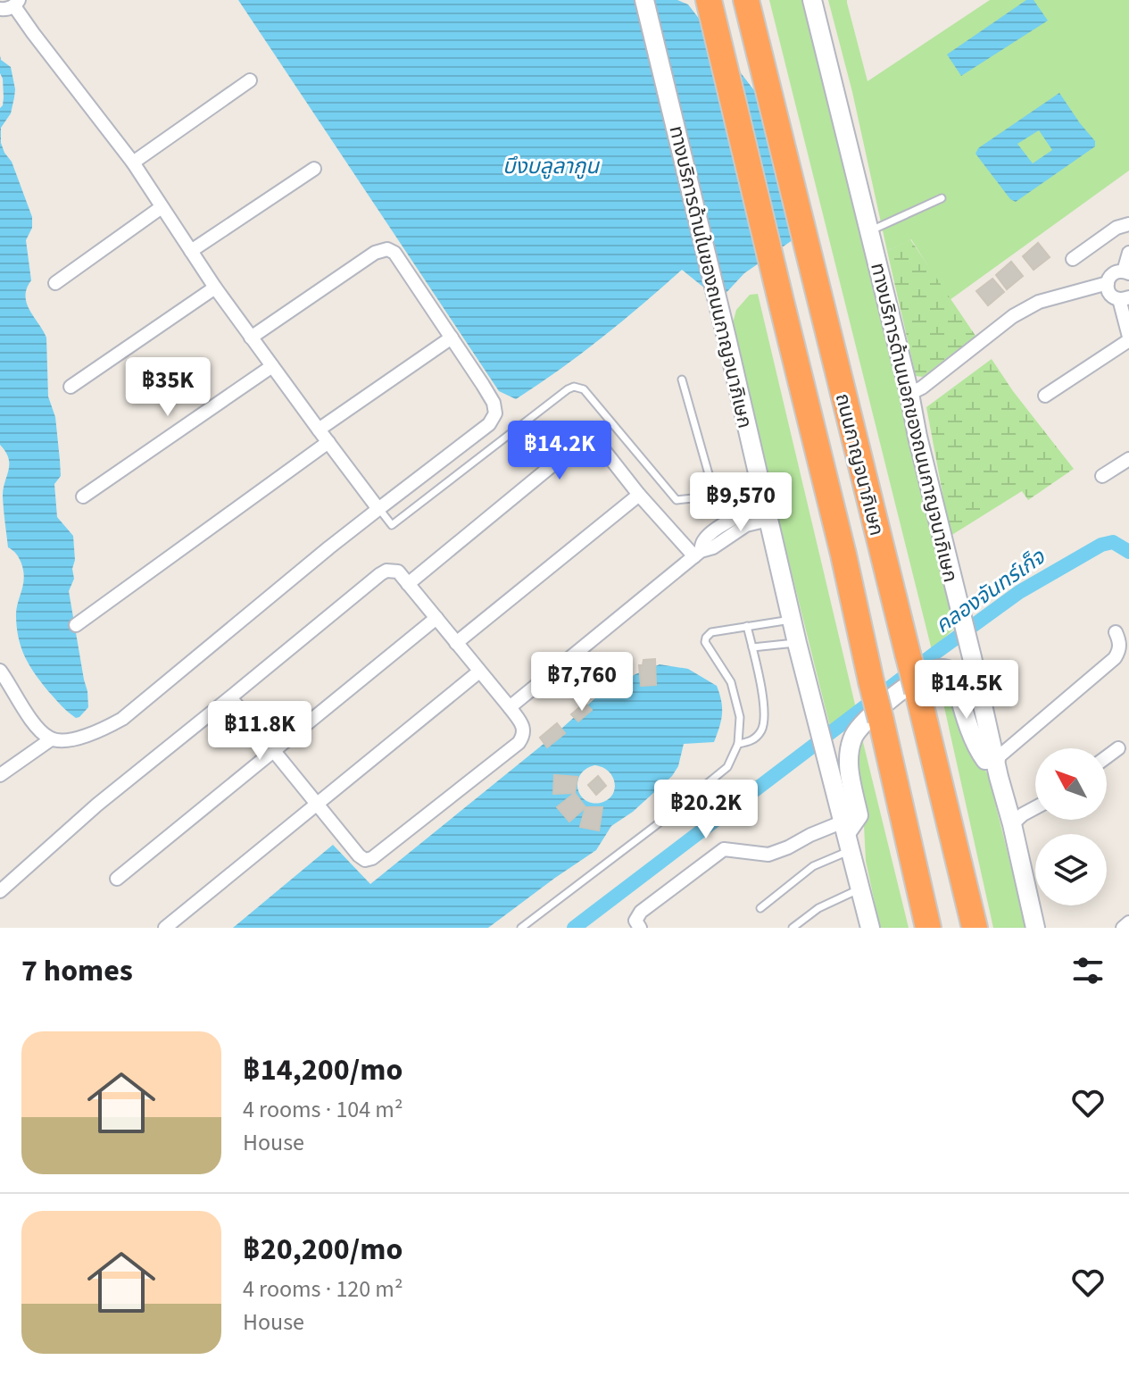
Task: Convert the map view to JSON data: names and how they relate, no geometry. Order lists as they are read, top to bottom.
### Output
{
  "streets": {
    "highway": ["ถนนกาญจนาภิเษก"],
    "main road": ["ทางบริการด้านในของถนนกาญจนาภิเษก", "ทางบริการด้านนอกของถนนกาญจนาภิเษก"]
  },
  "water": ["บึงบลูลากูน", "คลองจันทร์เก็จ"],
  "north": "top left",
  "page": {
    "price": [
      "฿35K",
      "฿14.2K",
      "฿9,570",
      "฿7,760",
      "฿14.5K",
      "฿11.8K",
      "฿20.2K"
    ],
    "heading": "7 homes",
    "list": [
      {
        "name": "฿14,200/mo",
        "note": "4 rooms · 104 m² · House"
      },
      {
        "name": "฿20,200/mo",
        "note": "4 rooms · 120 m² · House"
      }
    ]
  }
}
